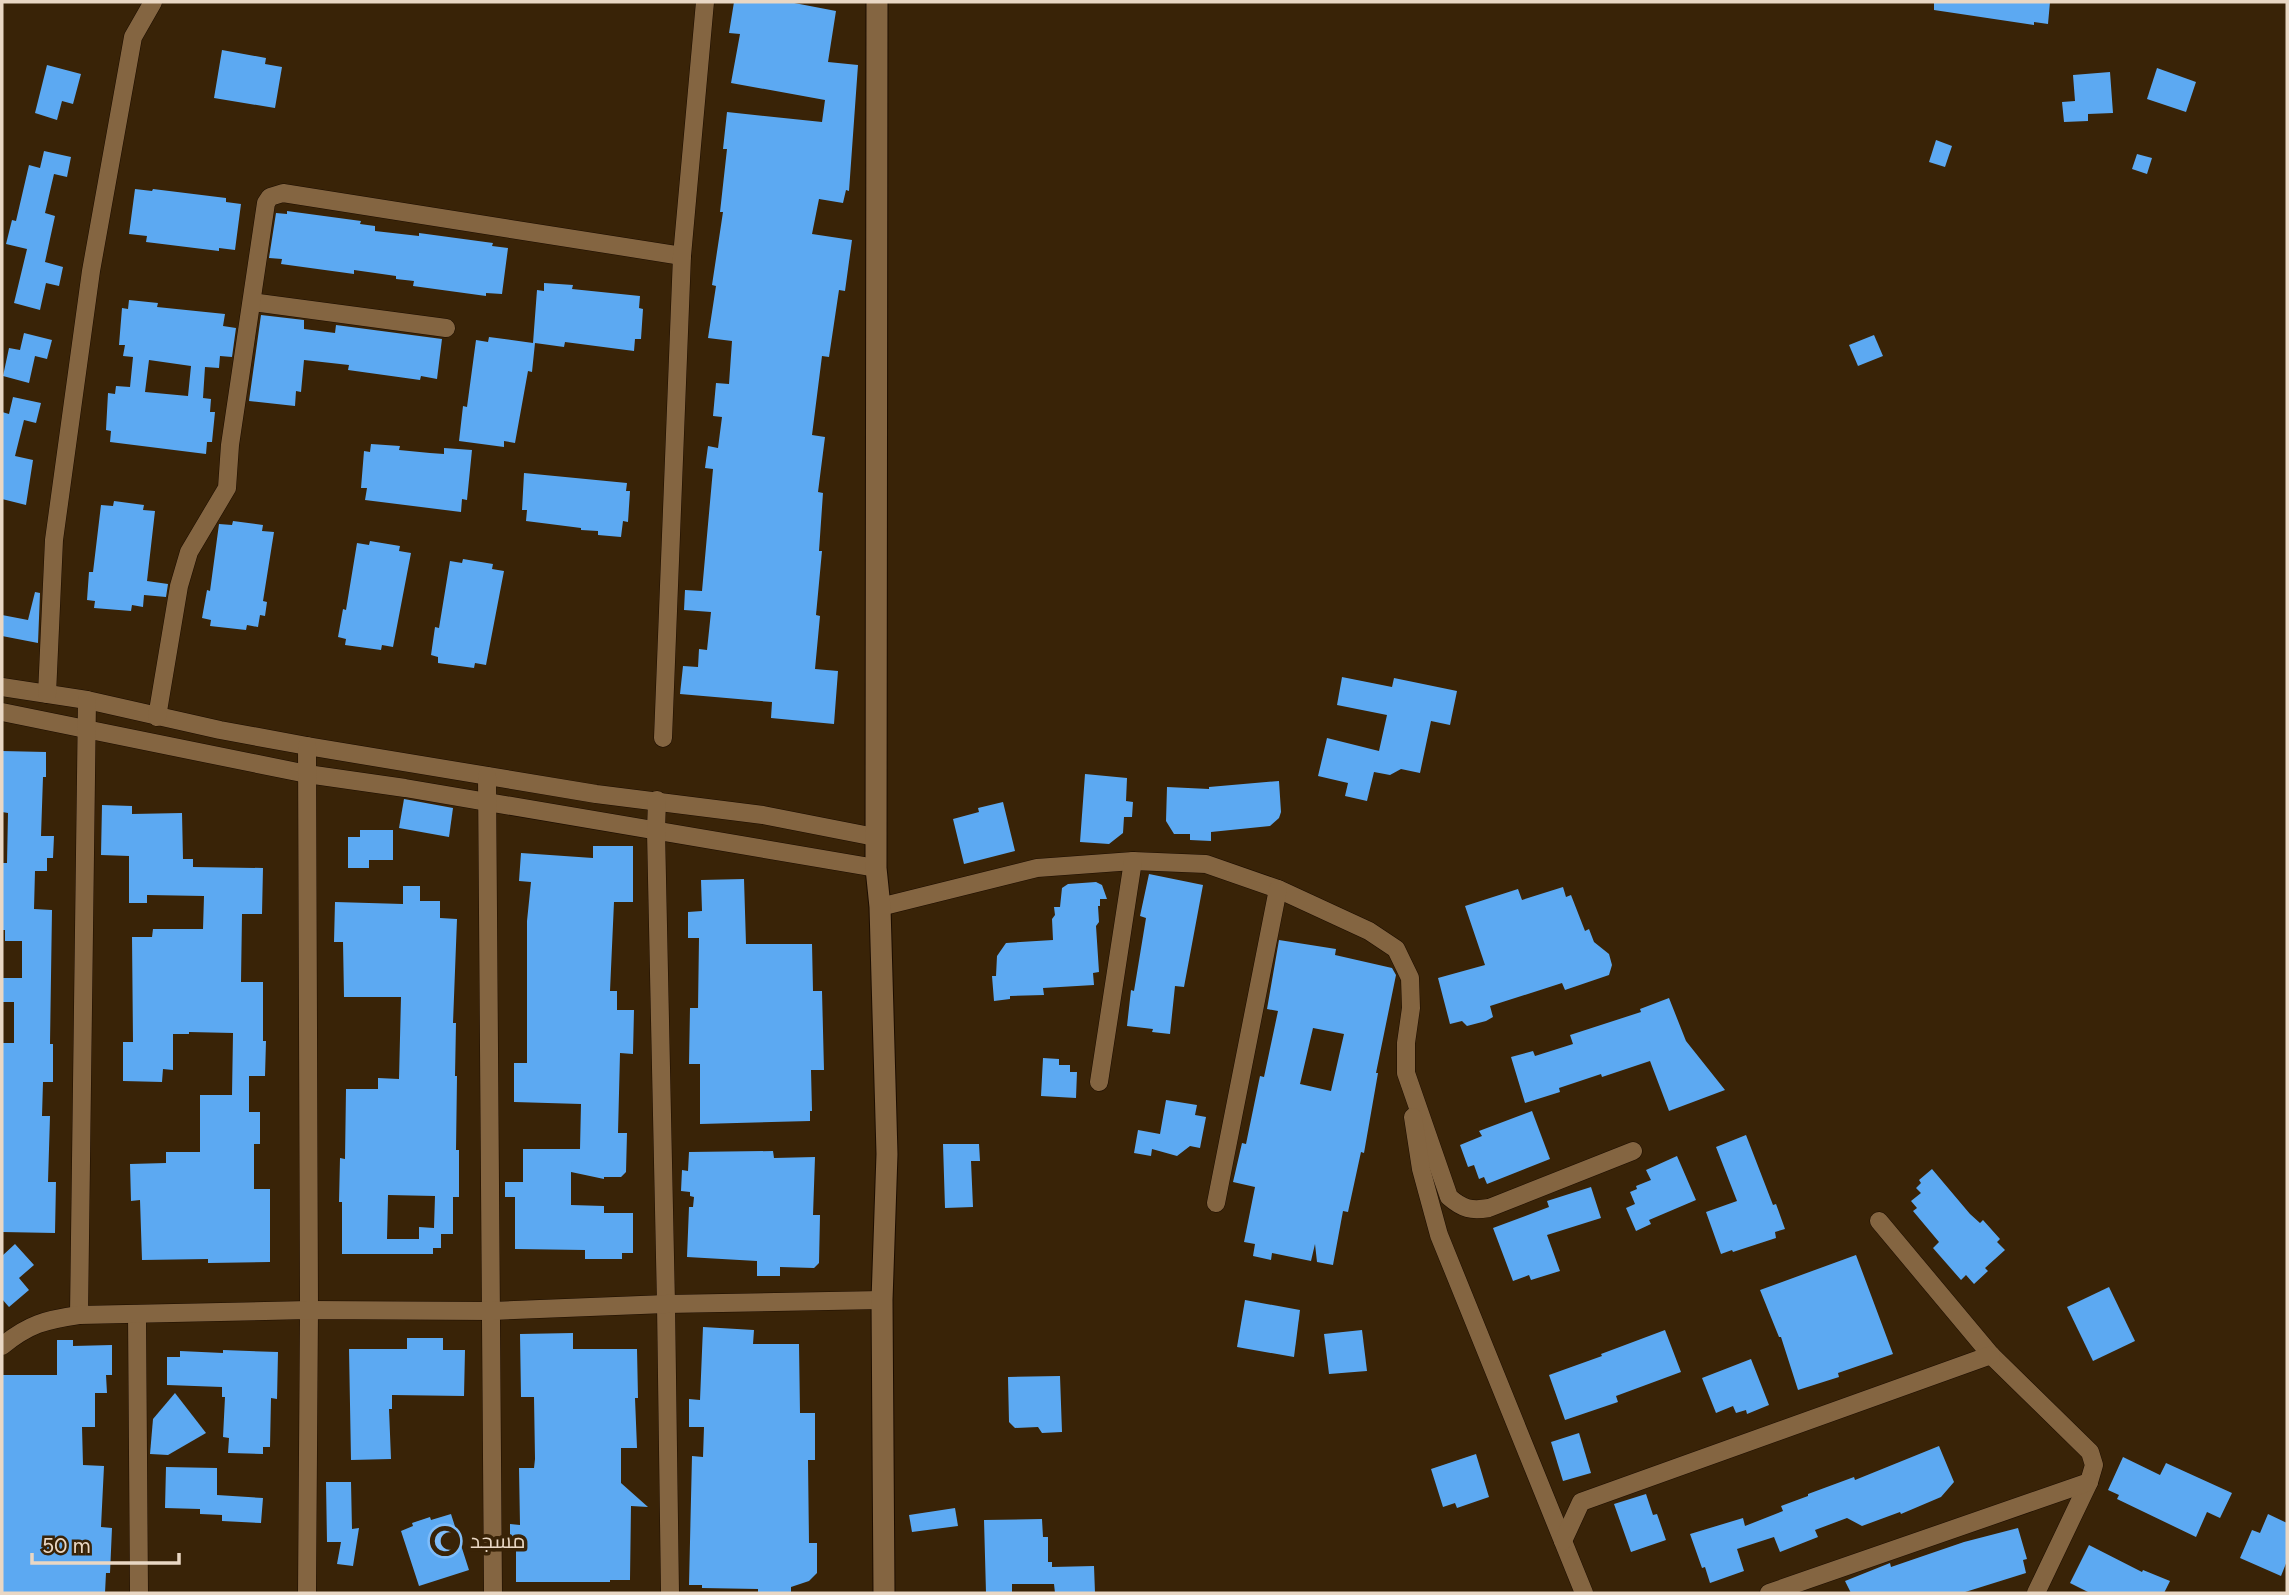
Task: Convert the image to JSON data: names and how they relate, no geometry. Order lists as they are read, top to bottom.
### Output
{
  "places": {
    "mosque": ["مسجد"]
  },
  "scale_bar": "50 m"
}
